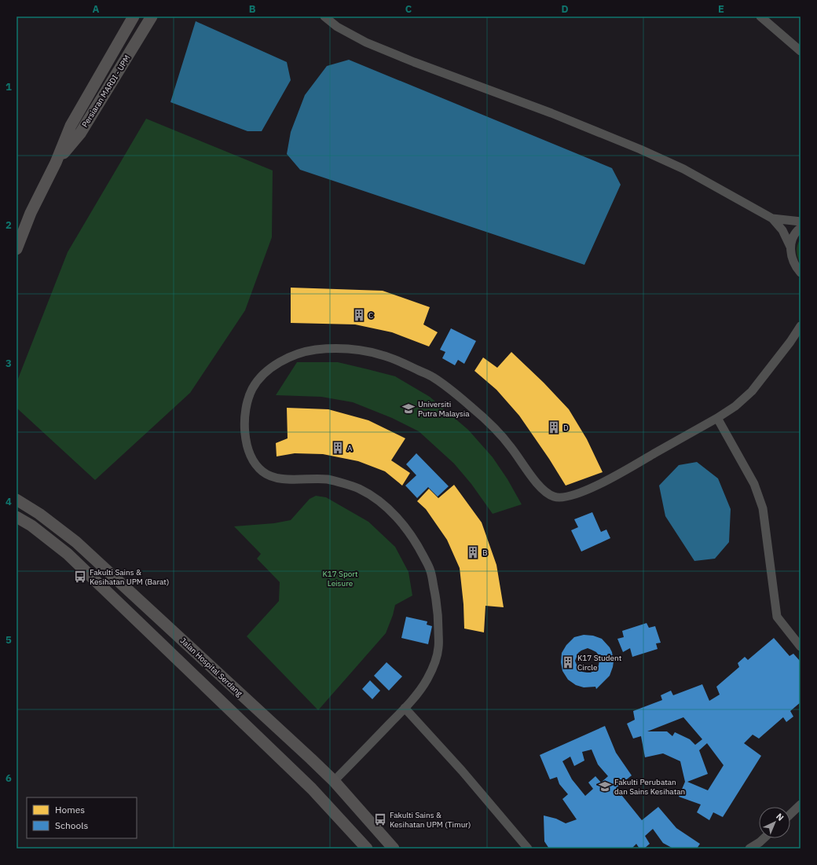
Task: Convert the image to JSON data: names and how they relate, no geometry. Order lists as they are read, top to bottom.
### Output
{
  "streets": {
    "main road": ["Persiaran MARDI - UPM", "Jalan Hospital Serdang"]
  },
  "parks": ["K17 Sport Leisure"],
  "places": {
    "building": [
      "C",
      "D",
      "A",
      "B",
      "K17 Student Circle"
    ],
    "school or university": ["Universiti Putra Malaysia", "Fakulti Perubatan dan Sains Kesihatan"],
    "bus stop": ["Fakulti Sains & Kesihatan UPM (Barat)", "Fakulti Sains & Kesihatan UPM (Timur)"]
  },
  "legend": ["Homes", "Schools"],
  "north": "top right",
  "grid": {
    "columns": [
      "A",
      "B",
      "C",
      "D",
      "E"
    ],
    "rows": [
      "1",
      "2",
      "3",
      "4",
      "5",
      "6"
    ]
  }
}
